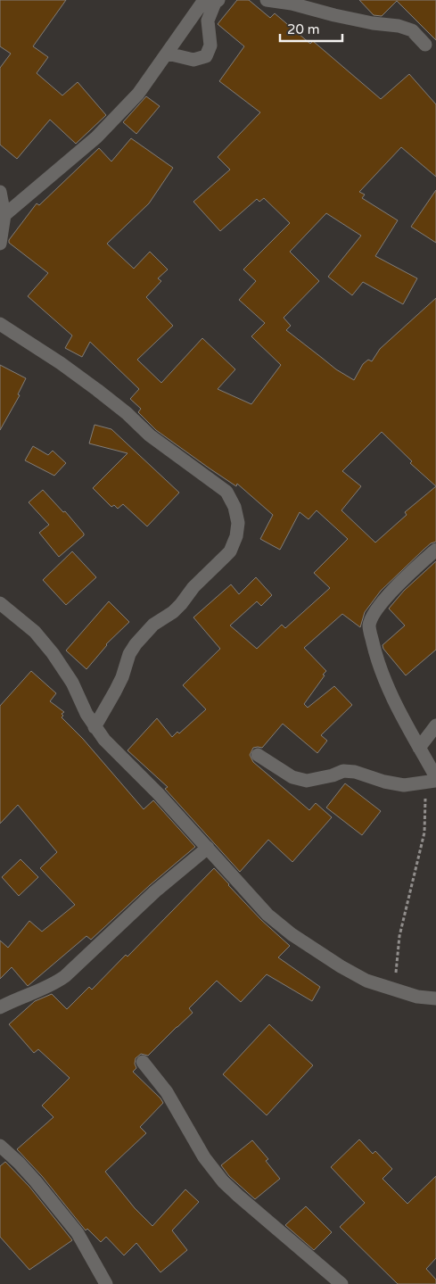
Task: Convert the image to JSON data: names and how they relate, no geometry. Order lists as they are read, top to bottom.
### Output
{
  "scale_bar": "20 m"
}
